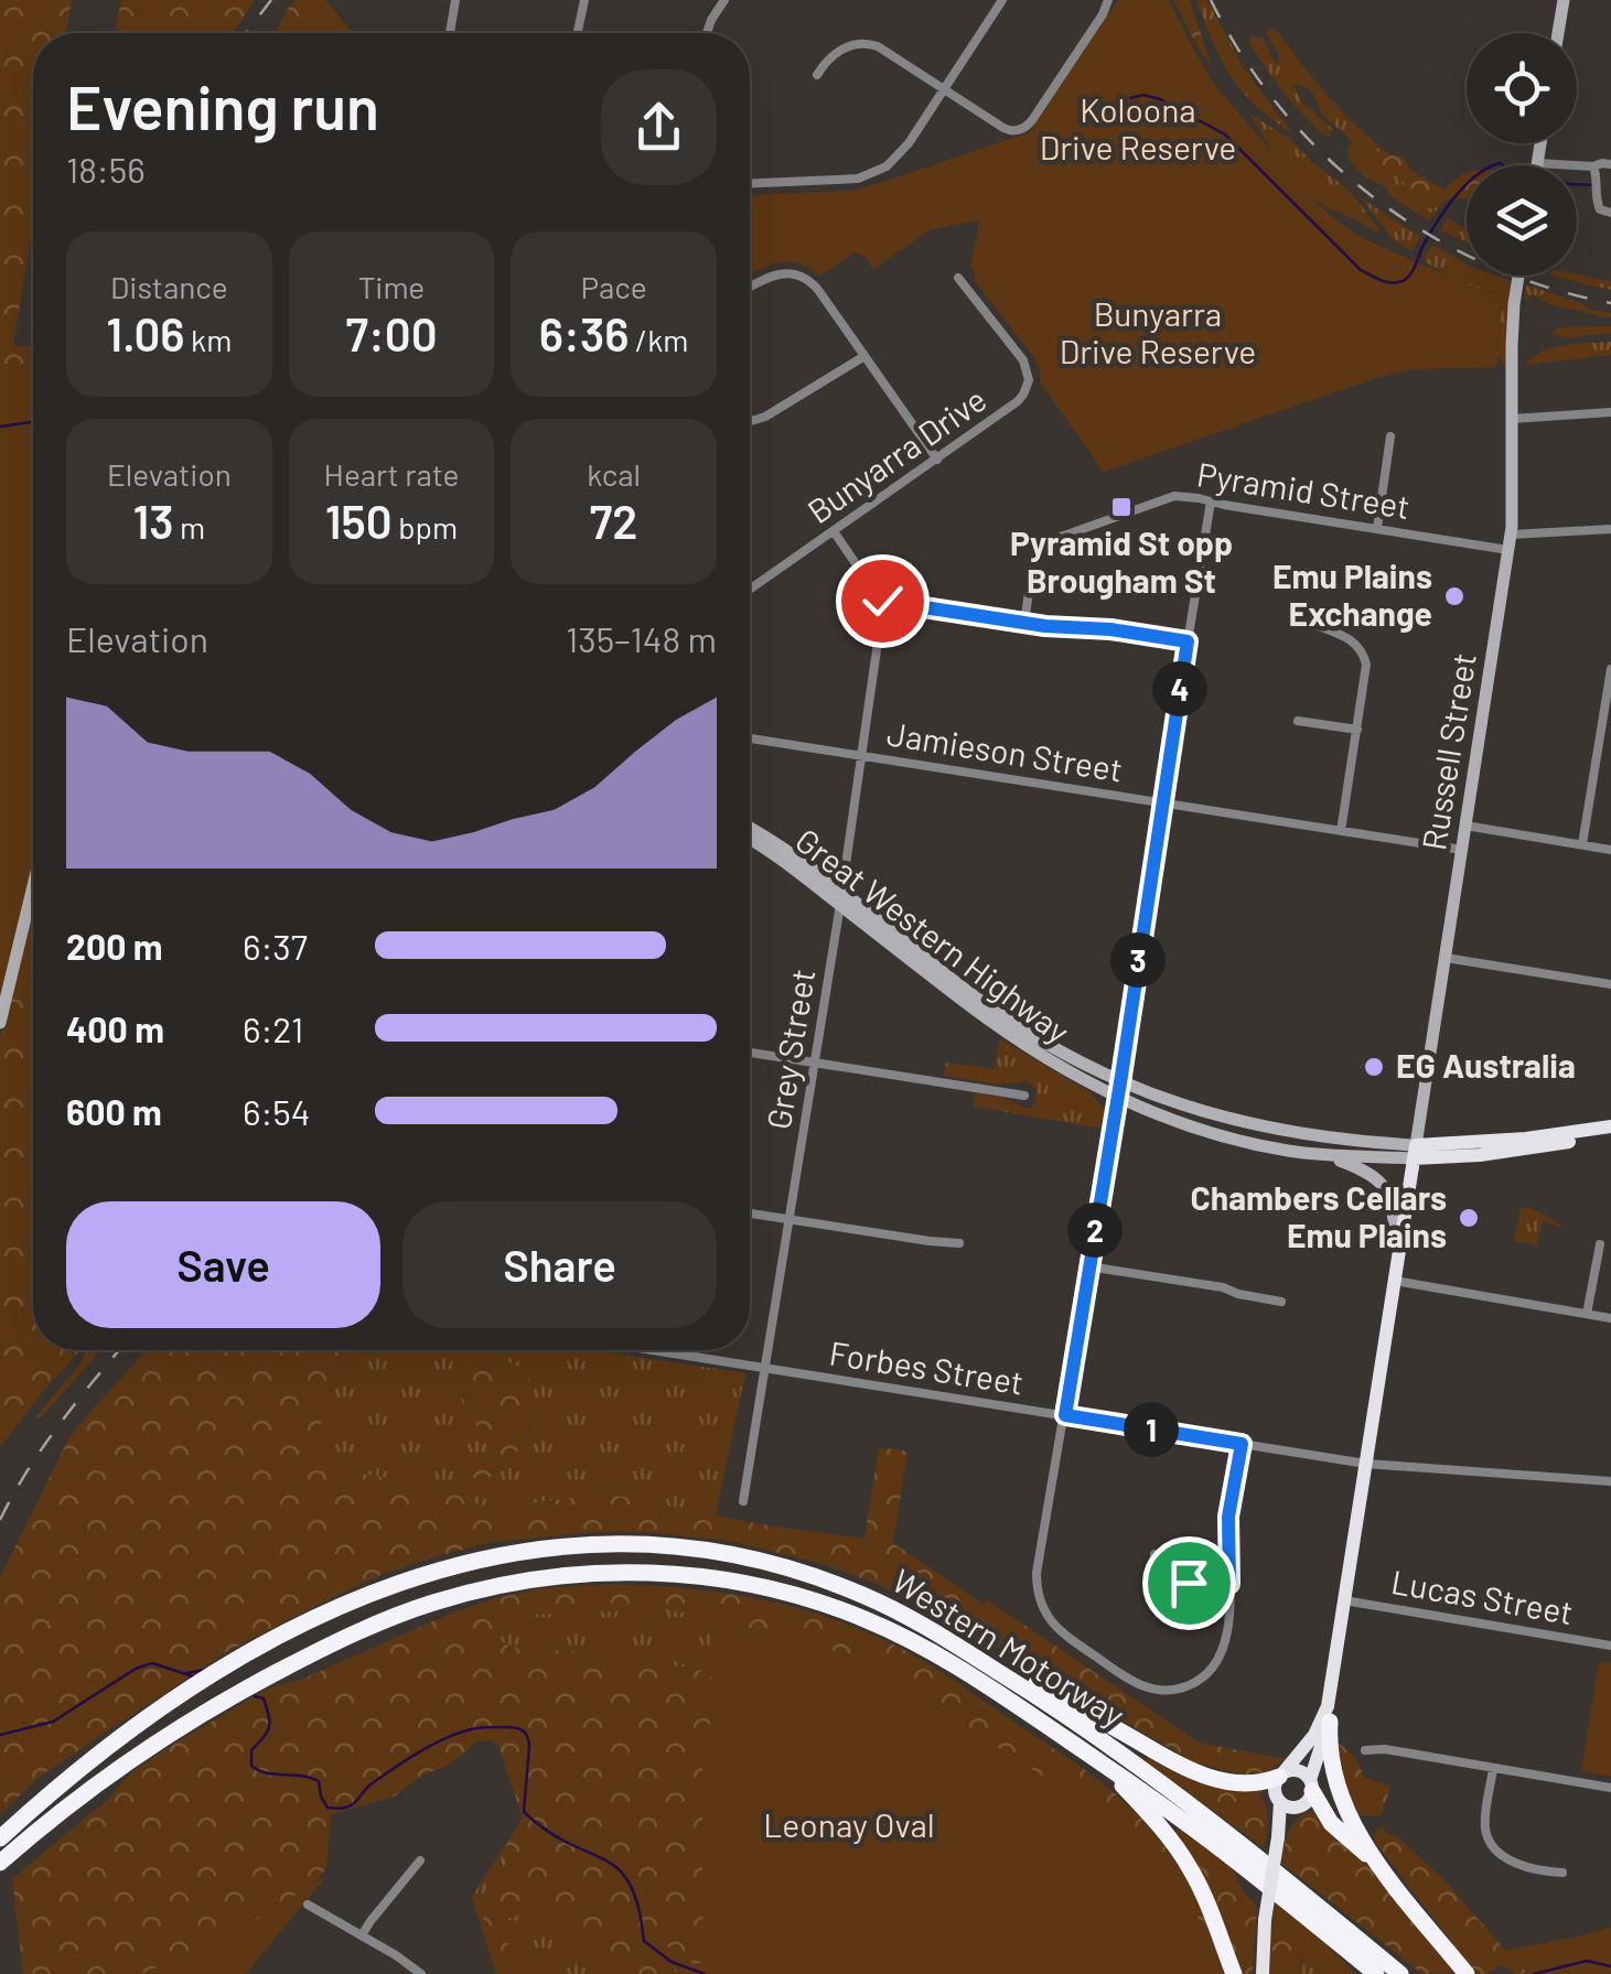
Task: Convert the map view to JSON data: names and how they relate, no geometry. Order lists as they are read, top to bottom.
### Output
{
  "streets": {
    "highway": ["Russell Street", "Great Western Highway", "Western Motorway"],
    "street": [
      "Bunyarra Drive",
      "Pyramid Street",
      "Jamieson Street",
      "Grey Street",
      "Forbes Street",
      "Lucas Street"
    ]
  },
  "crossings": [
    ["Pyramid Street", "Russell Street"],
    ["Russell Street", "Jamieson Street"],
    ["Russell Street", "Great Western Highway"],
    ["Russell Street", "Forbes Street"],
    ["Russell Street", "Lucas Street"],
    ["Jamieson Street", "Grey Street"],
    ["Great Western Highway", "Grey Street"],
    ["Grey Street", "Forbes Street"]
  ],
  "parks": ["Koloona Drive Reserve", "Bunyarra Drive Reserve", "Leonay Oval"],
  "places": {
    "transit": ["Pyramid St opp Brougham St"],
    "other": ["Emu Plains Exchange", "EG Australia", "Chambers Cellars Emu Plains"]
  },
  "page": {
    "heading": ["Evening run", "18:56"],
    "stats": [
      ["Distance", "1.06 km"],
      ["Time", "7:00"],
      ["Pace", "6:36 /km"],
      ["Elevation", "13 m"],
      ["Heart rate", "150 bpm"],
      ["kcal", "72"]
    ],
    "chart": ["Elevation", "135–148 m"],
    "pins": [
      "4",
      "3",
      "2",
      "1"
    ],
    "list": [
      {
        "name": "200 m",
        "note": "6:37"
      },
      {
        "name": "400 m",
        "note": "6:21"
      },
      {
        "name": "600 m",
        "note": "6:54"
      }
    ],
    "buttons": ["Save", "Share"]
  }
}
